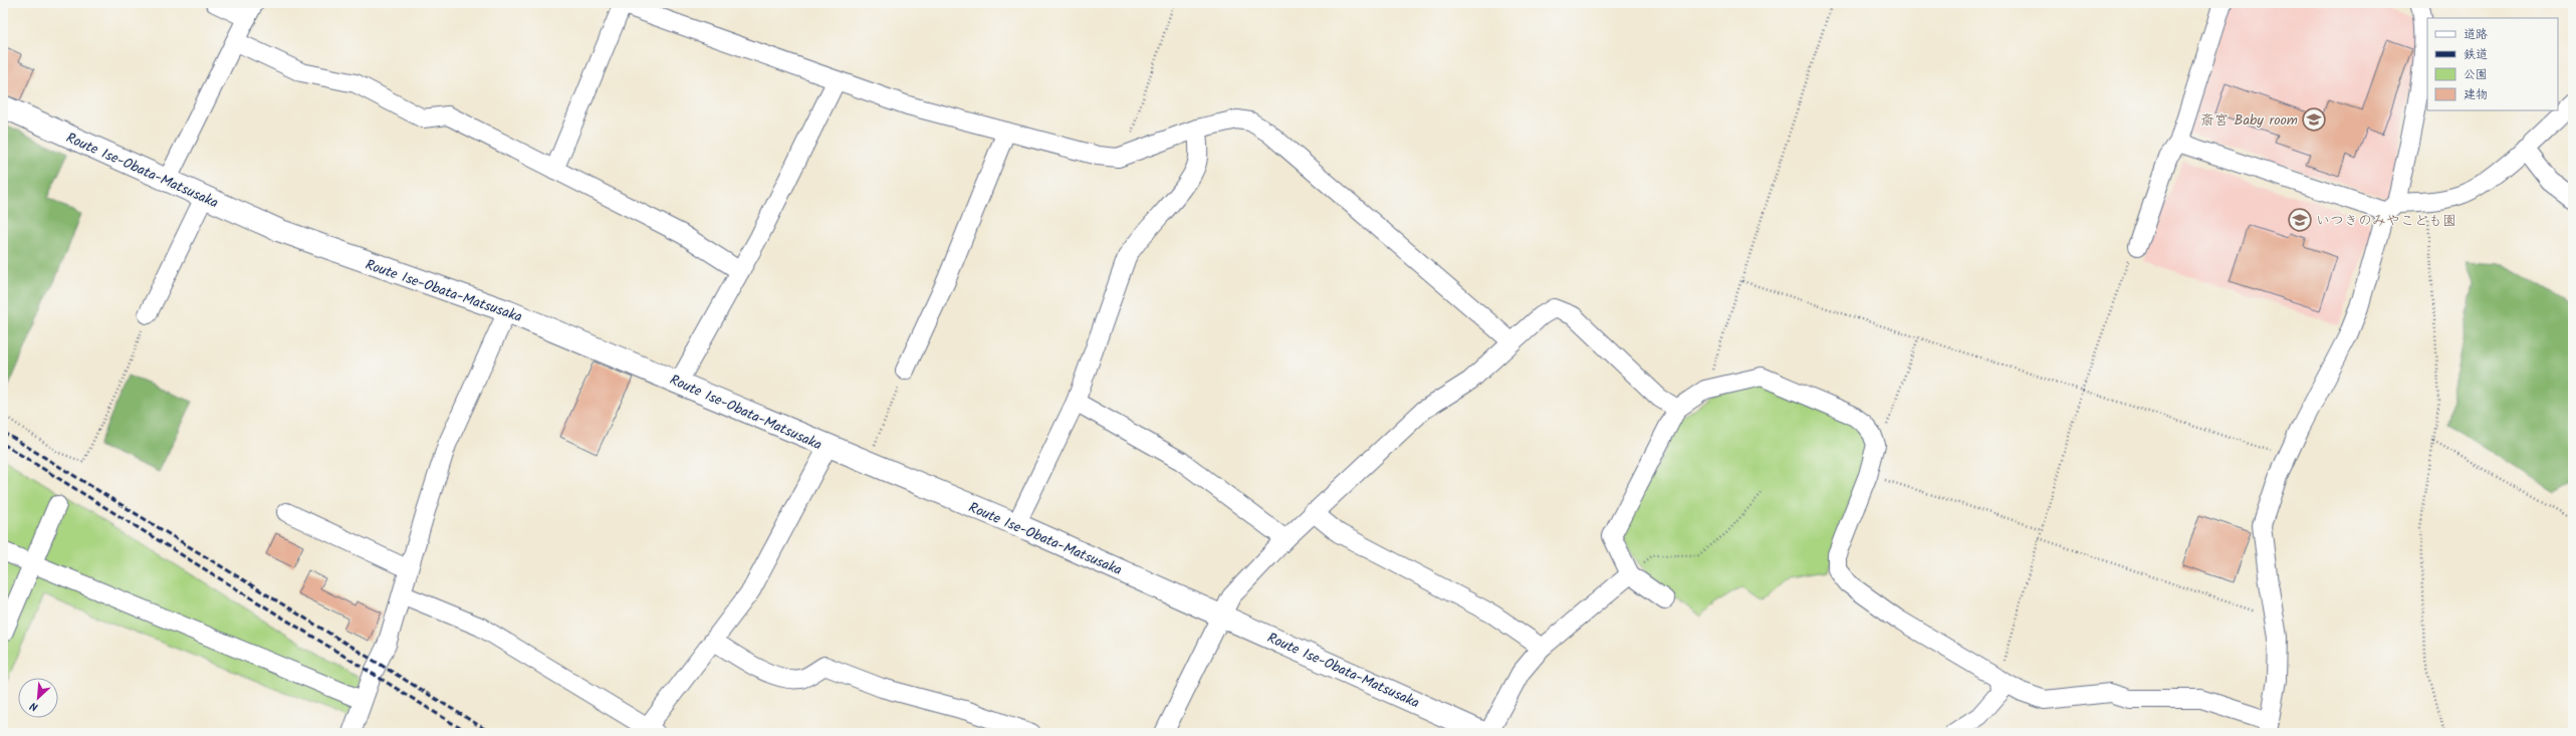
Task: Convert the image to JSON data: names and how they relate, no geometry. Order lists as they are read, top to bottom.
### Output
{
  "streets": {
    "main road": ["Route Ise-Obata-Matsusaka"]
  },
  "places": {
    "school or university": ["斎宮 Baby room", "いつきのみやこども園"]
  },
  "legend": [
    "道路",
    "鉄道",
    "公園",
    "建物"
  ],
  "north": "bottom left"
}
